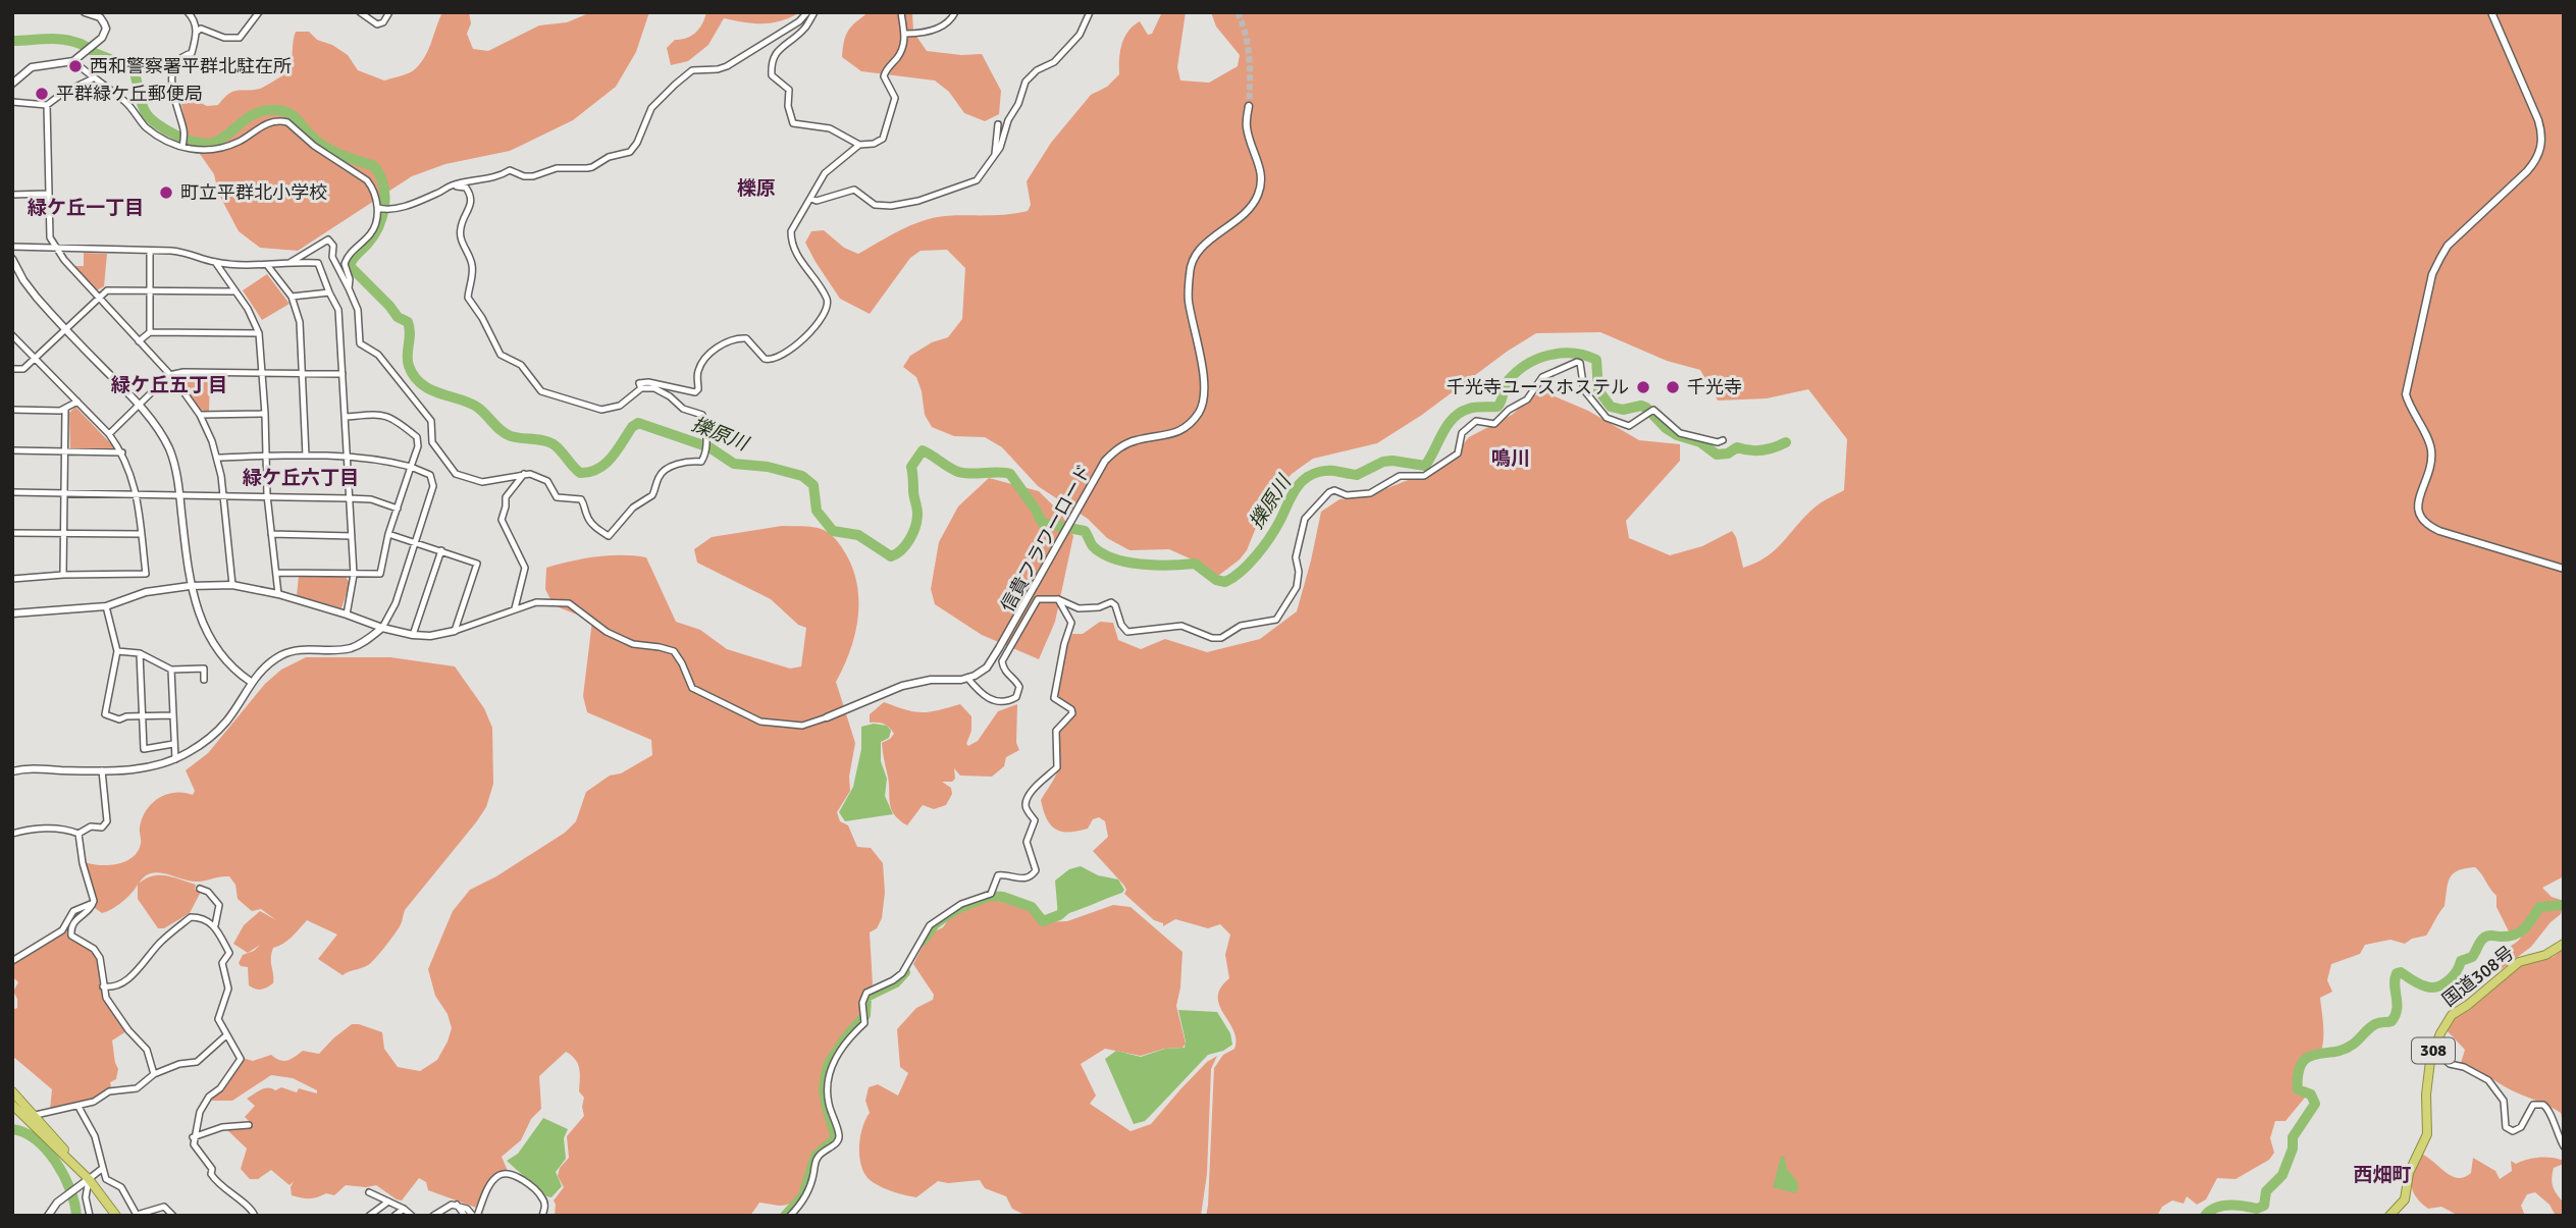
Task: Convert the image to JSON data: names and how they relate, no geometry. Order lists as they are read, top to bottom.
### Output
{
  "streets": {
    "highway": ["国道308号", "308"],
    "street": ["信貴フラワーロード"]
  },
  "districts": [
    "櫟原",
    "緑ケ丘一丁目",
    "緑ケ丘五丁目",
    "鳴川",
    "緑ケ丘六丁目",
    "西畑町"
  ],
  "water": ["擽原川"],
  "places": [
    "西和警察署平群北駐在所",
    "平群緑ケ丘郵便局",
    "町立平群北小学校",
    "千光寺ユースホステル",
    "千光寺"
  ]
}
